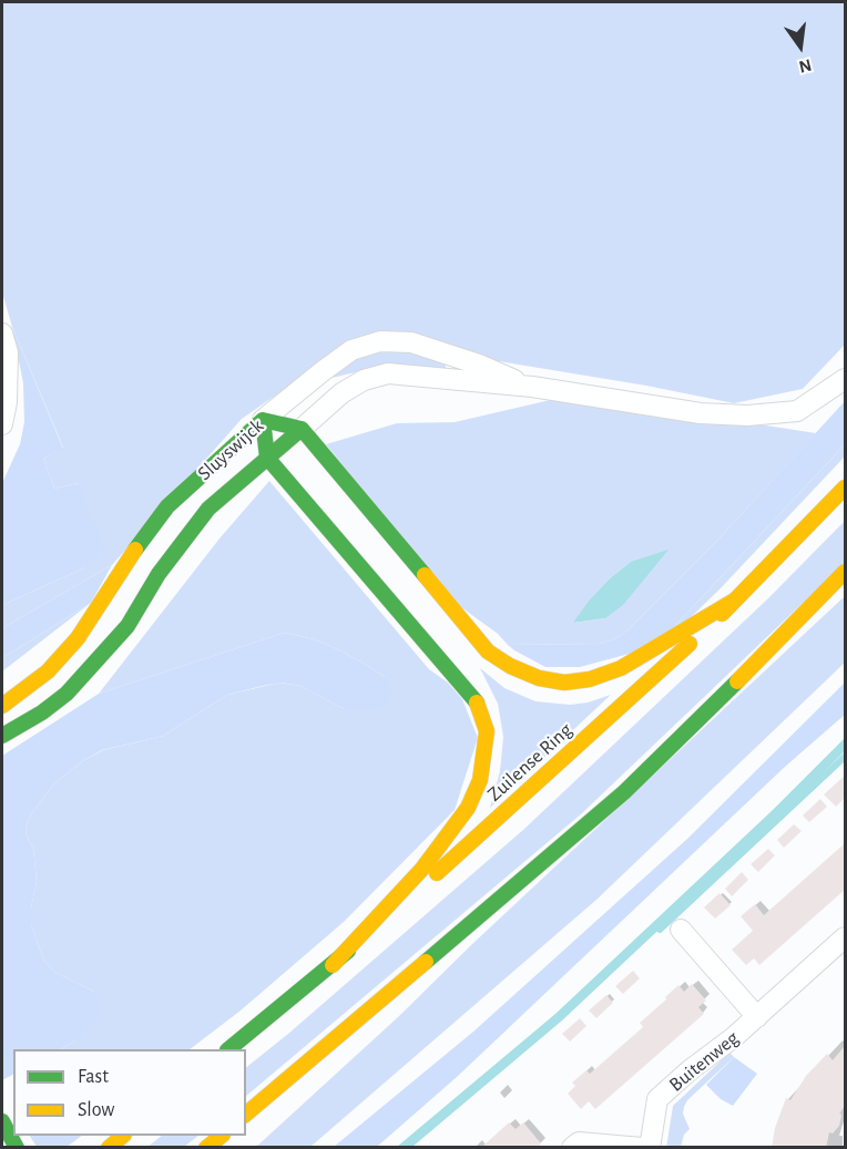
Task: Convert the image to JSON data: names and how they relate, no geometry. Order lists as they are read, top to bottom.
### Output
{
  "streets": {
    "main road": ["Sluyswijck", "Zuilense Ring"],
    "street": ["Buitenweg"]
  },
  "legend": ["Fast", "Slow"],
  "north": "bottom"
}
